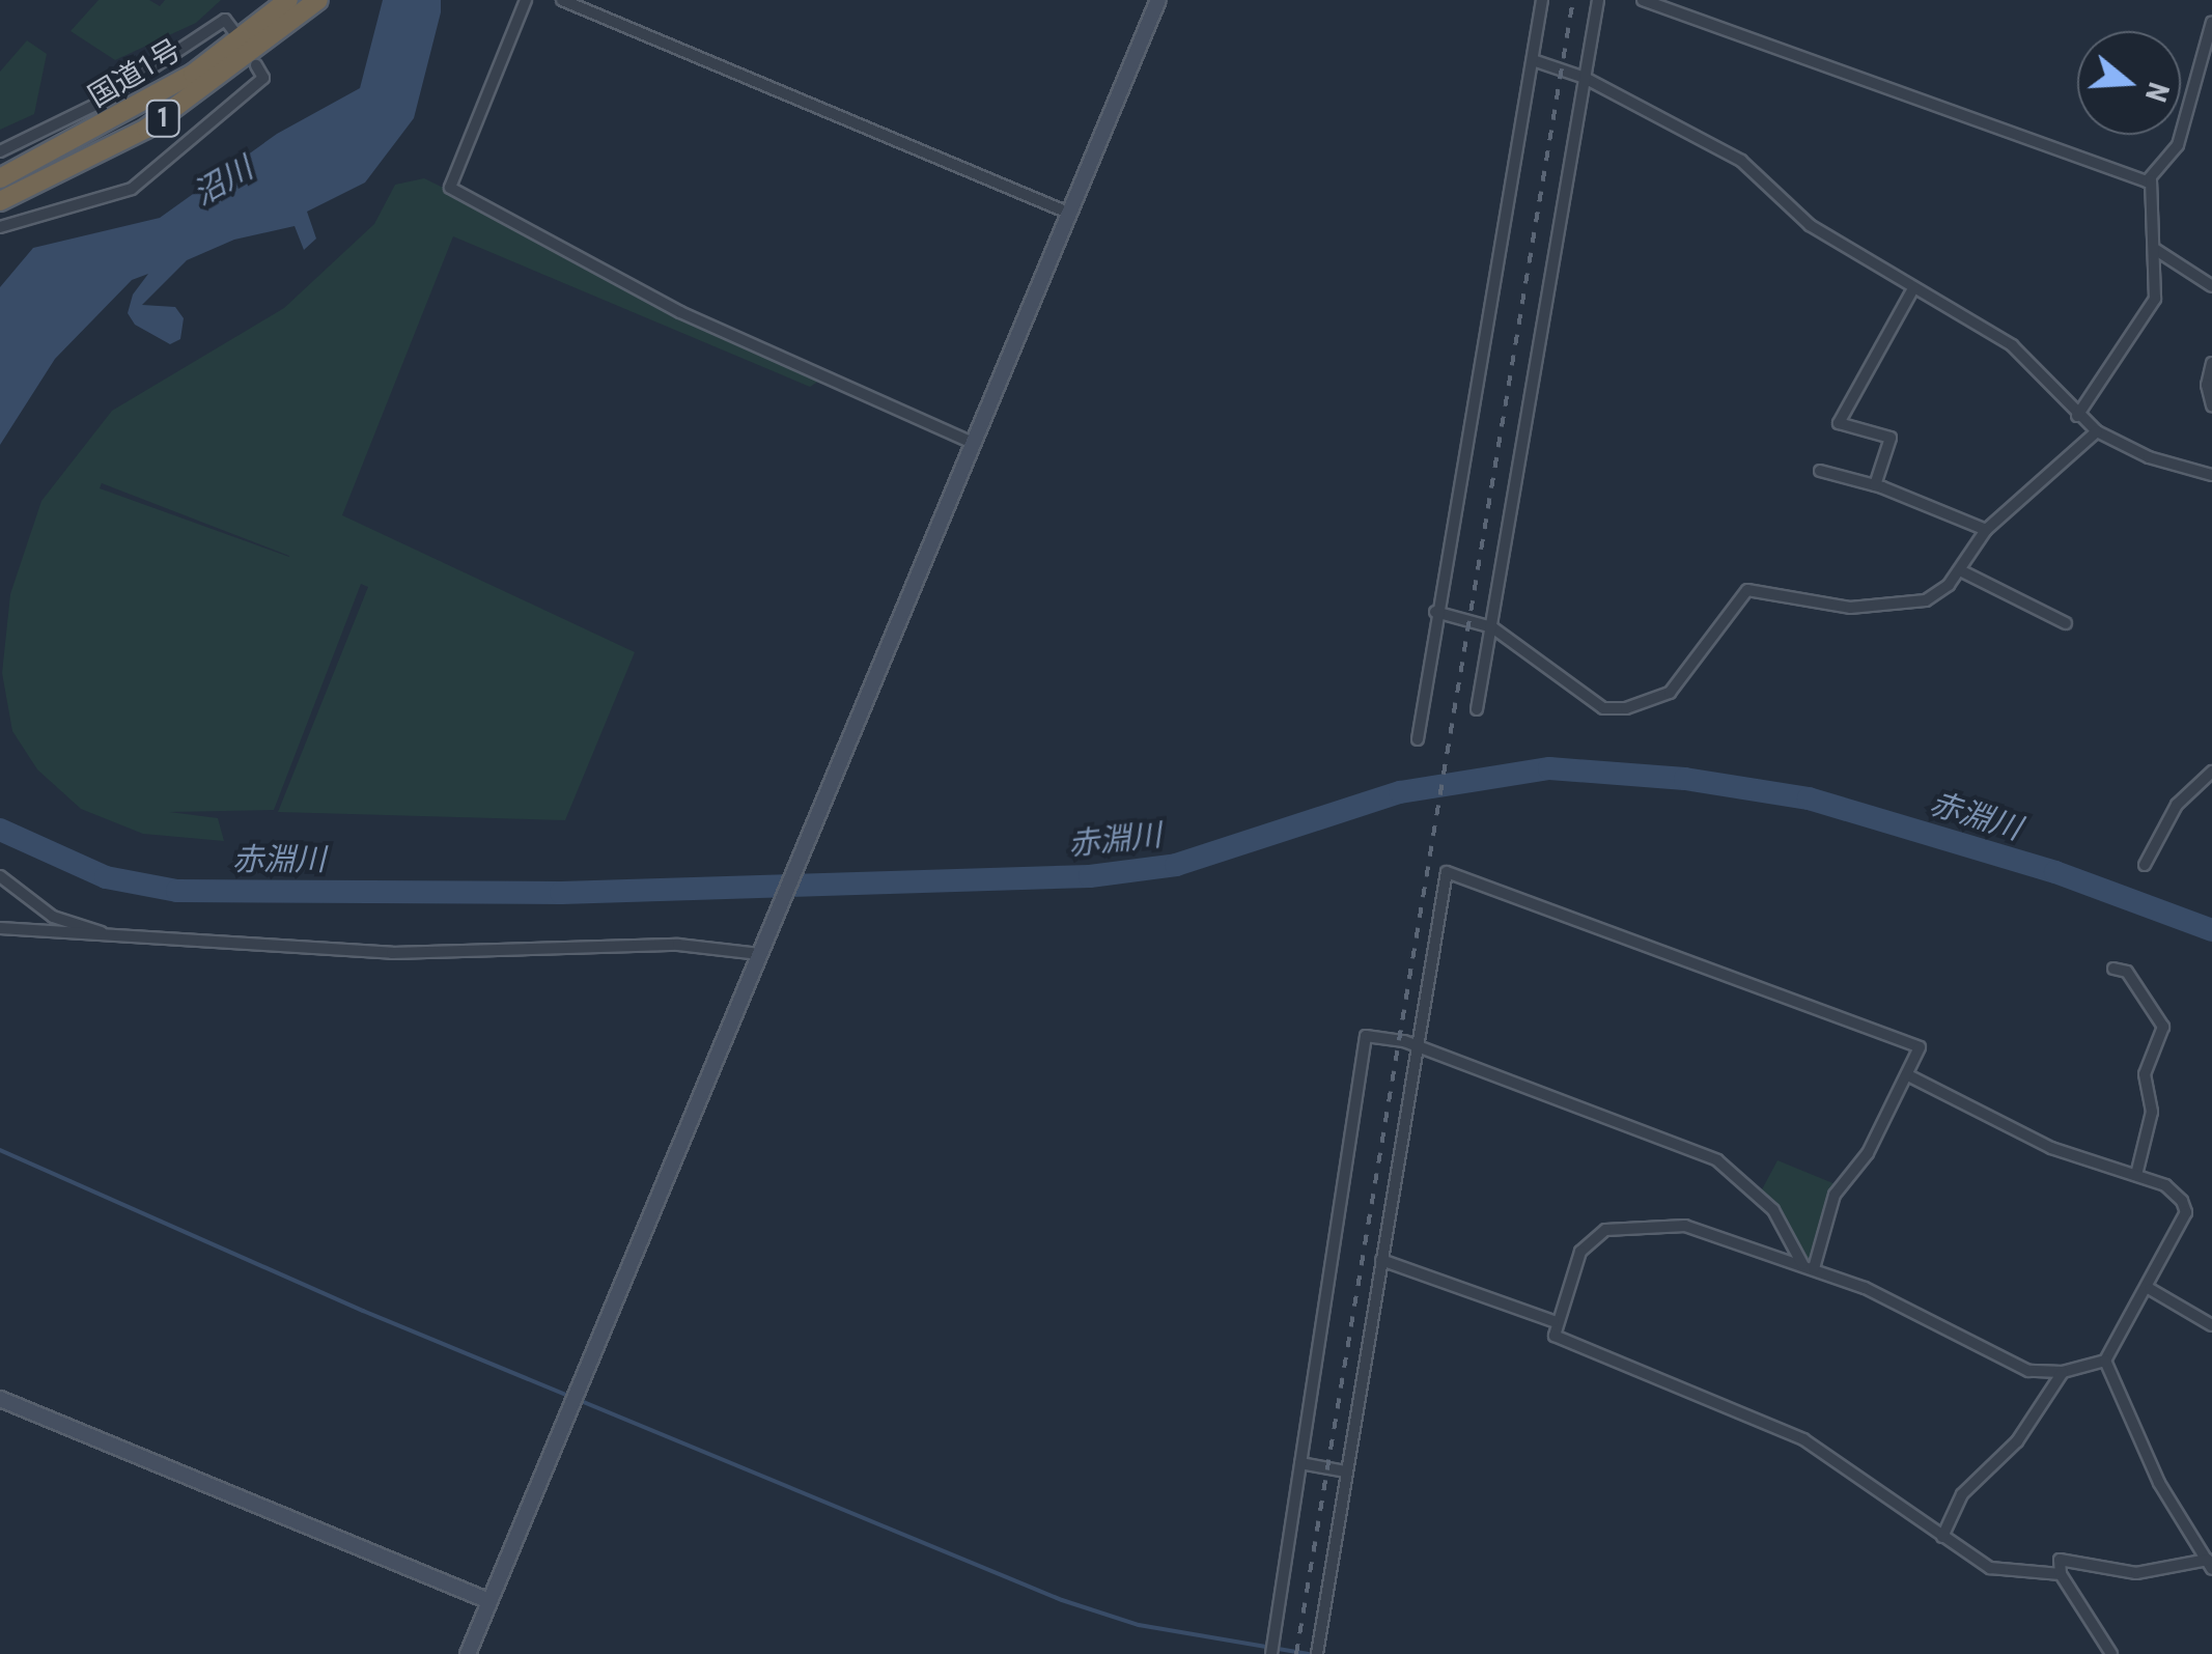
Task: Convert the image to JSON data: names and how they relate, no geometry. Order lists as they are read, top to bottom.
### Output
{
  "streets": {
    "highway": ["国道1号", "1"]
  },
  "water": ["沼川", "赤淵川"],
  "north": "right"
}
